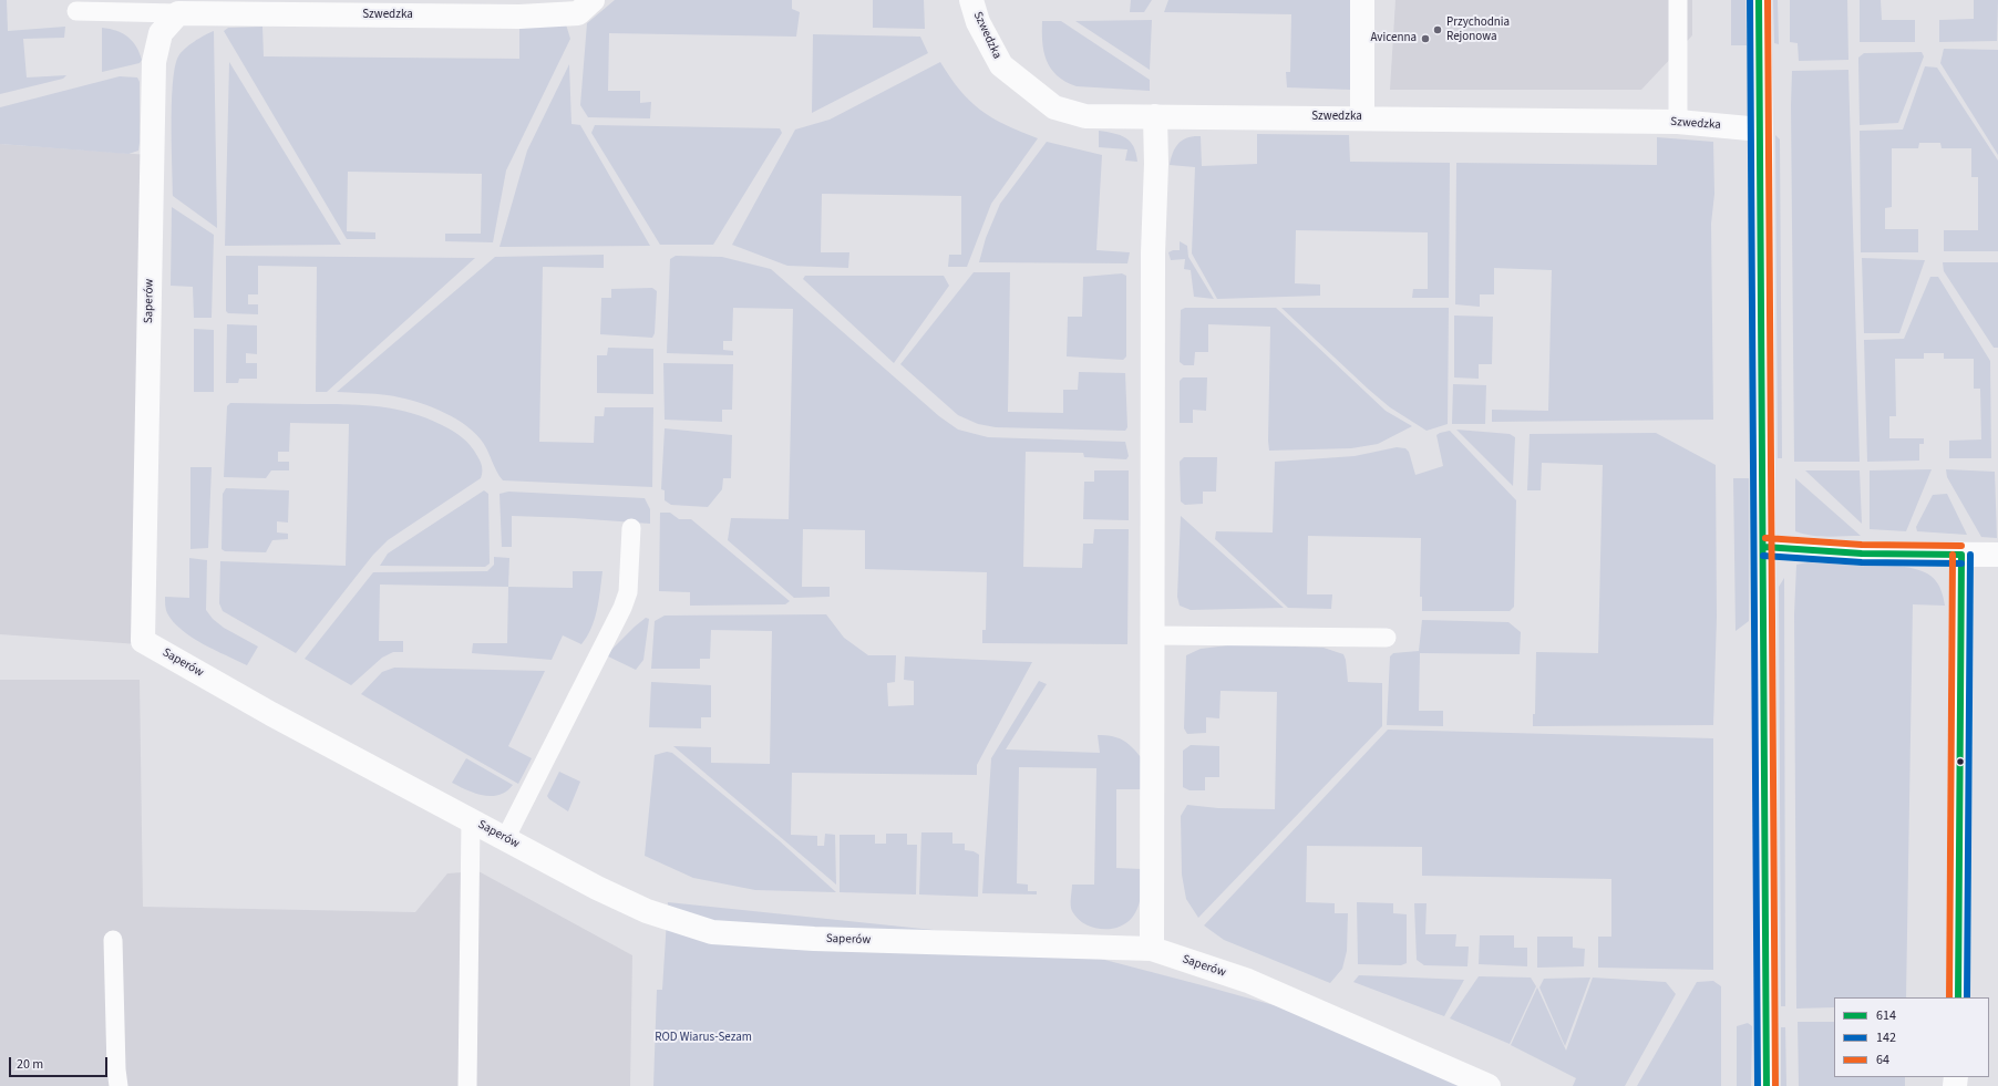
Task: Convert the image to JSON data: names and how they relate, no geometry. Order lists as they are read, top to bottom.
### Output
{
  "streets": {
    "street": ["Szwedzka", "Saperów"]
  },
  "crossings": [
    ["Szwedzka", "Saperów"]
  ],
  "parks": ["ROD Wiarus-Sezam"],
  "places": ["Przychodnia Rejonowa", "Avicenna"],
  "lines": ["transit line 614", "transit line 142", "transit line 64"],
  "legend": ["614", "142", "64"],
  "scale_bar": "20 m"
}
